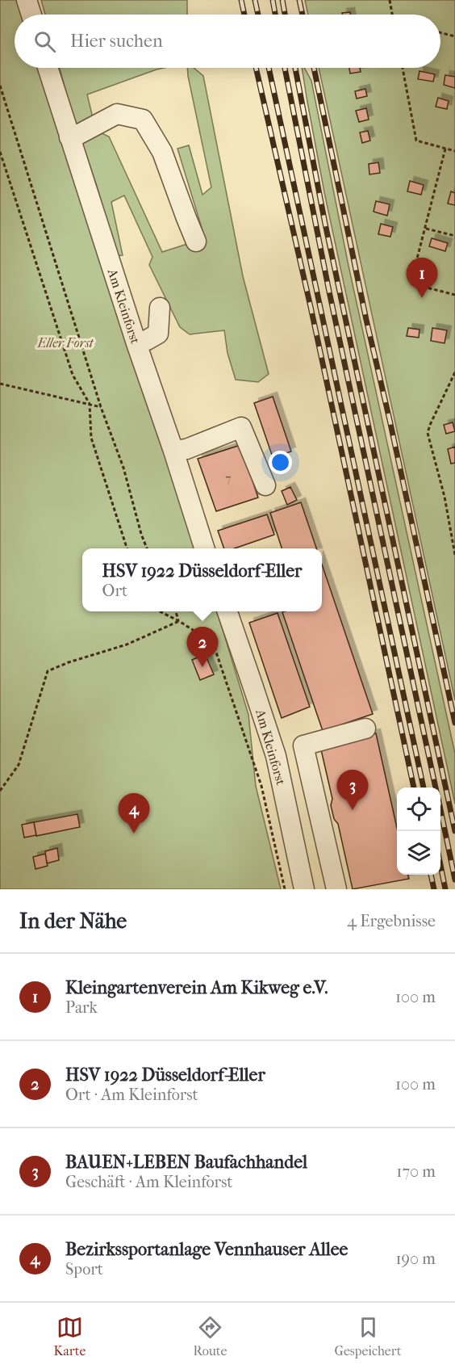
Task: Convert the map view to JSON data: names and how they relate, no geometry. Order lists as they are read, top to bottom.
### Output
{
  "streets": {
    "street": ["Am Kleinforst"]
  },
  "parks": ["Eller Forst"],
  "house_numbers": ["7"],
  "page": {
    "search": "Hier suchen",
    "pins": [
      "1",
      "2",
      "3",
      "4"
    ],
    "popup": ["HSV 1922 Düsseldorf-Eller", "Ort"],
    "heading": ["In der Nähe", "4 Ergebnisse"],
    "list": [
      {
        "mark": "1",
        "name": "Kleingartenverein Am Kikweg e.V.",
        "note": "Park",
        "value": "100 m"
      },
      {
        "mark": "2",
        "name": "HSV 1922 Düsseldorf-Eller",
        "note": "Ort · Am Kleinforst",
        "value": "100 m"
      },
      {
        "mark": "3",
        "name": "BAUEN+LEBEN Baufachhandel",
        "note": "Geschäft · Am Kleinforst",
        "value": "170 m"
      },
      {
        "mark": "4",
        "name": "Bezirkssportanlage Vennhauser Allee",
        "note": "Sport",
        "value": "190 m"
      }
    ],
    "nav": ["Karte", "Route", "Gespeichert"]
  }
}
